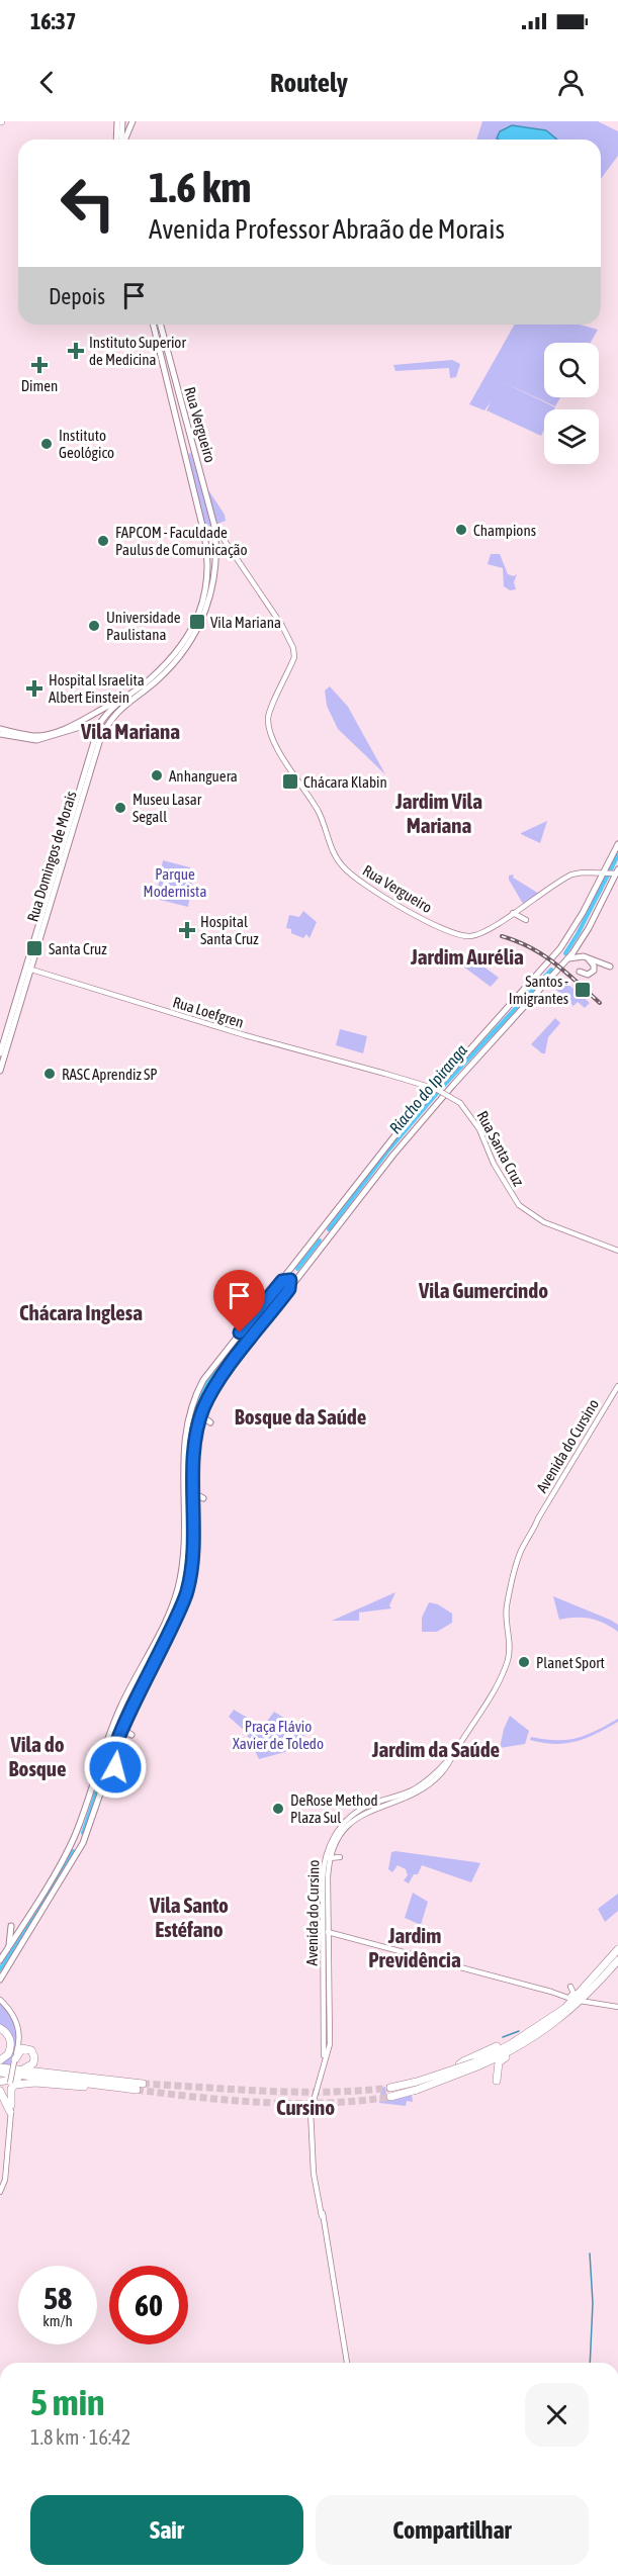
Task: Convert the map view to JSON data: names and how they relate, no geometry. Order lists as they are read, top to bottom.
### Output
{
  "streets": {
    "main road": [
      "Rua Vergueiro",
      "Rua Domingos de Morais",
      "Rua Loefgren",
      "Rua Santa Cruz",
      "Avenida do Cursino"
    ]
  },
  "crossings": [
    ["Rua Vergueiro", "Rua Domingos de Morais"],
    ["Rua Domingos de Morais", "Rua Loefgren"],
    ["Rua Loefgren", "Rua Santa Cruz"]
  ],
  "districts": [
    "Vila Mariana",
    "Jardim Vila Mariana",
    "Jardim Aurélia",
    "Vila Gumercindo",
    "Chácara Inglesa",
    "Bosque da Saúde",
    "Vila do Bosque",
    "Jardim da Saúde",
    "Vila Santo Estéfano",
    "Jardim Previdência",
    "Cursino"
  ],
  "water": ["Riacho do Ipiranga"],
  "parks": ["Parque Modernista", "Praça Flávio Xavier de Toledo"],
  "places": {
    "health": [
      "Instituto Superior de Medicina",
      "Dimen",
      "Hospital Israelita Albert Einstein",
      "Hospital Santa Cruz"
    ],
    "other": [
      "Instituto Geológico",
      "Champions",
      "FAPCOM - Faculdade Paulus de Comunicação",
      "Universidade Paulistana",
      "Anhanguera",
      "Museu Lasar Segall",
      "RASC Aprendiz SP",
      "Planet Sport",
      "DeRose Method Plaza Sul"
    ],
    "transit": [
      "Vila Mariana",
      "Chácara Klabin",
      "Santa Cruz",
      "Santos - Imigrantes"
    ]
  },
  "page": {
    "status": "16:37",
    "header": "Routely",
    "turn": ["1.6 km", "Avenida Professor Abraão de Morais"],
    "then": "Depois",
    "speed": "58 km/h",
    "limit": "60",
    "heading": ["5 min", "1.8 km · 16:42"],
    "buttons": ["Sair", "Compartilhar"]
  }
}
